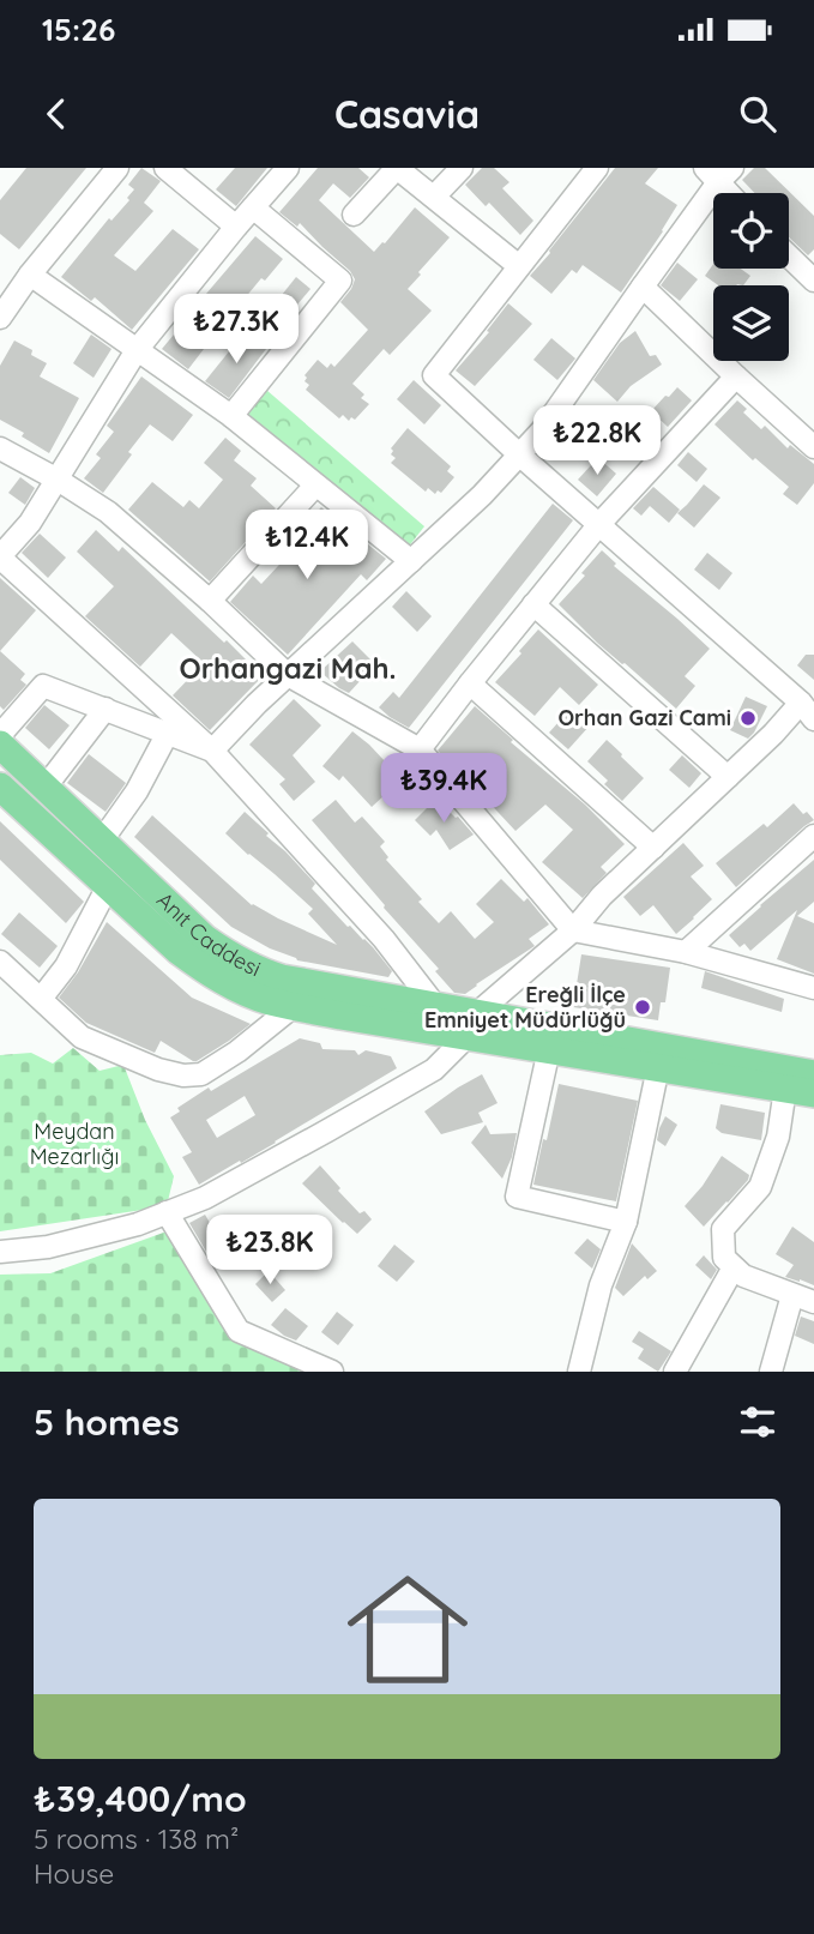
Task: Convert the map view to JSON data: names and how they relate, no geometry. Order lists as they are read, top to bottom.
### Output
{
  "streets": {
    "main road": ["Anıt Caddesi"]
  },
  "districts": ["Orhangazi Mah."],
  "parks": ["Meydan Mezarlığı"],
  "places": ["Orhan Gazi Cami", "Ereğli İlçe Emniyet Müdürlüğü"],
  "page": {
    "status": "15:26",
    "header": "Casavia",
    "price": [
      "₺27.3K",
      "₺22.8K",
      "₺12.4K",
      "₺39.4K",
      "₺23.8K"
    ],
    "heading": "5 homes",
    "list": [
      {
        "name": "₺39,400/mo",
        "note": "5 rooms · 138 m² · House"
      }
    ]
  }
}
